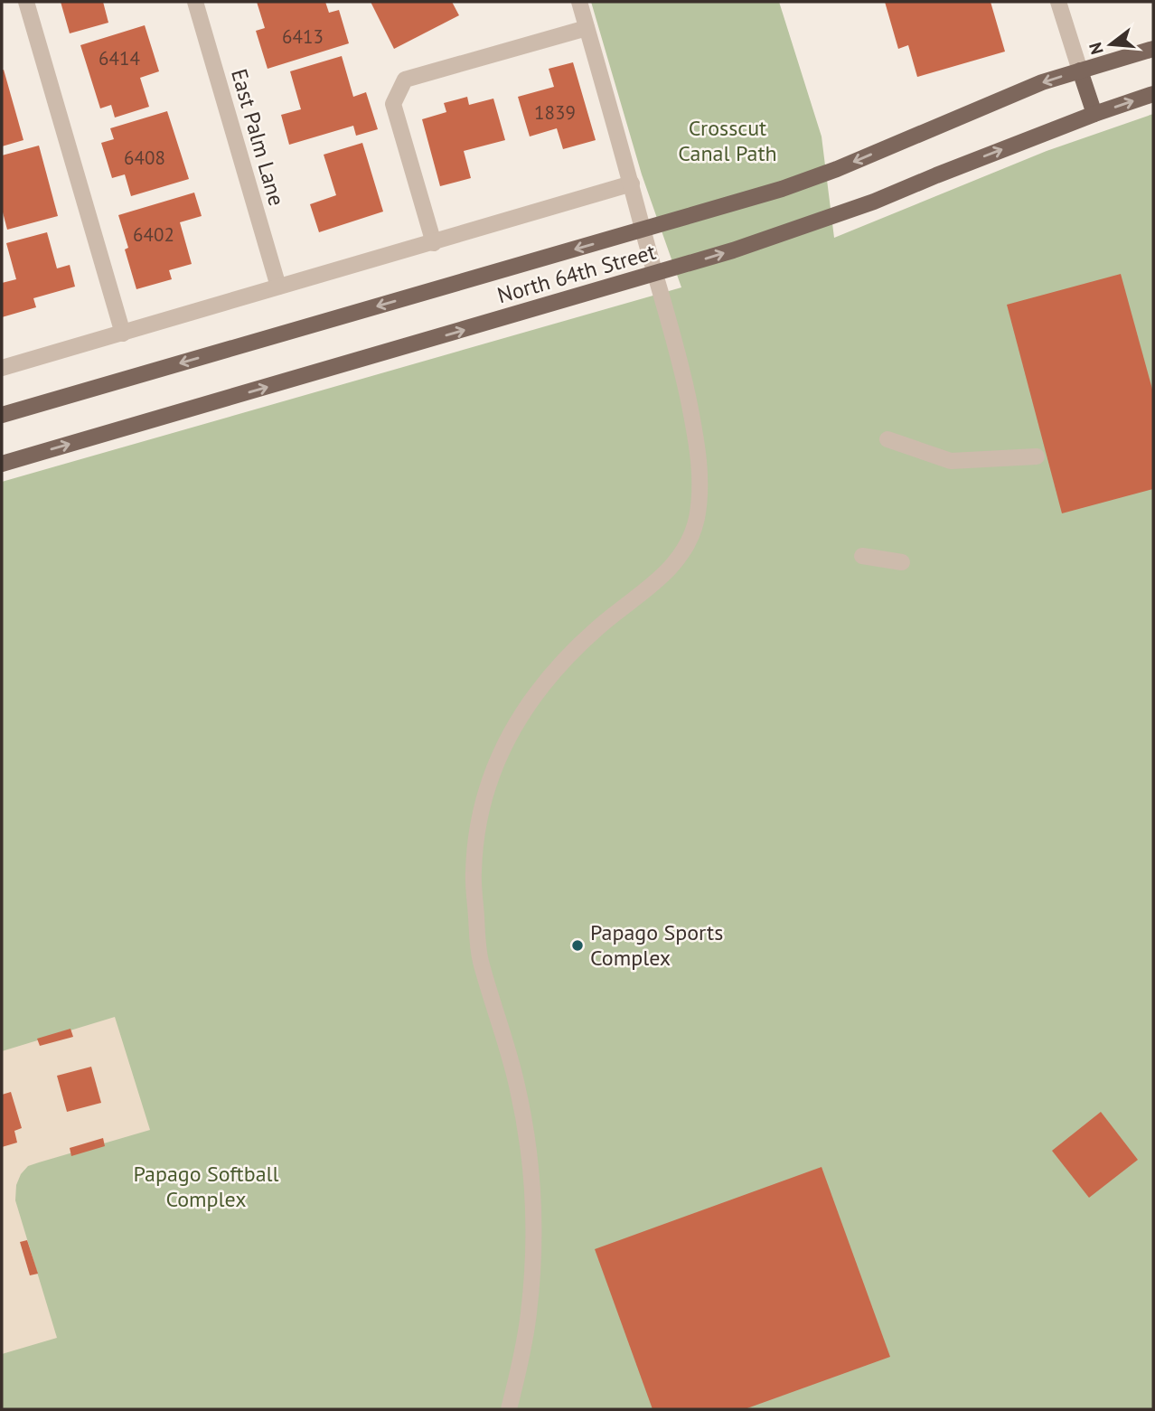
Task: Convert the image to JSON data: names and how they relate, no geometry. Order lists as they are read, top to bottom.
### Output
{
  "streets": {
    "main road": ["North 64th Street"],
    "street": ["East Palm Lane"]
  },
  "parks": ["Crosscut Canal Path", "Papago Softball Complex"],
  "places": ["Papago Sports Complex"],
  "house_numbers": [
    "6413",
    "6414",
    "1839",
    "6408",
    "6402"
  ],
  "north": "left"
}
